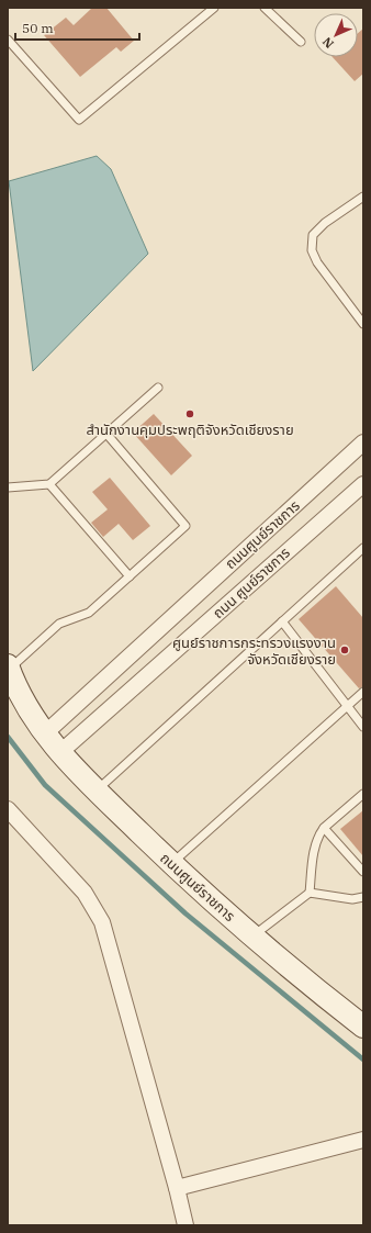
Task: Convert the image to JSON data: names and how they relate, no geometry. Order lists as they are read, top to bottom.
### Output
{
  "streets": {
    "street": ["ถนนศูนย์ราชการ", "ถนน ศูนย์ราชการ"]
  },
  "crossings": [
    ["ถนนศูนย์ราชการ", "ถนน ศูนย์ราชการ"]
  ],
  "places": ["สำนักงานคุมประพฤติจังหวัดเชียงราย", "ศูนย์ราชการกระทรวงแรงงาน จังหวัดเชียงราย"],
  "scale_bar": "50 m",
  "north": "bottom left"
}
